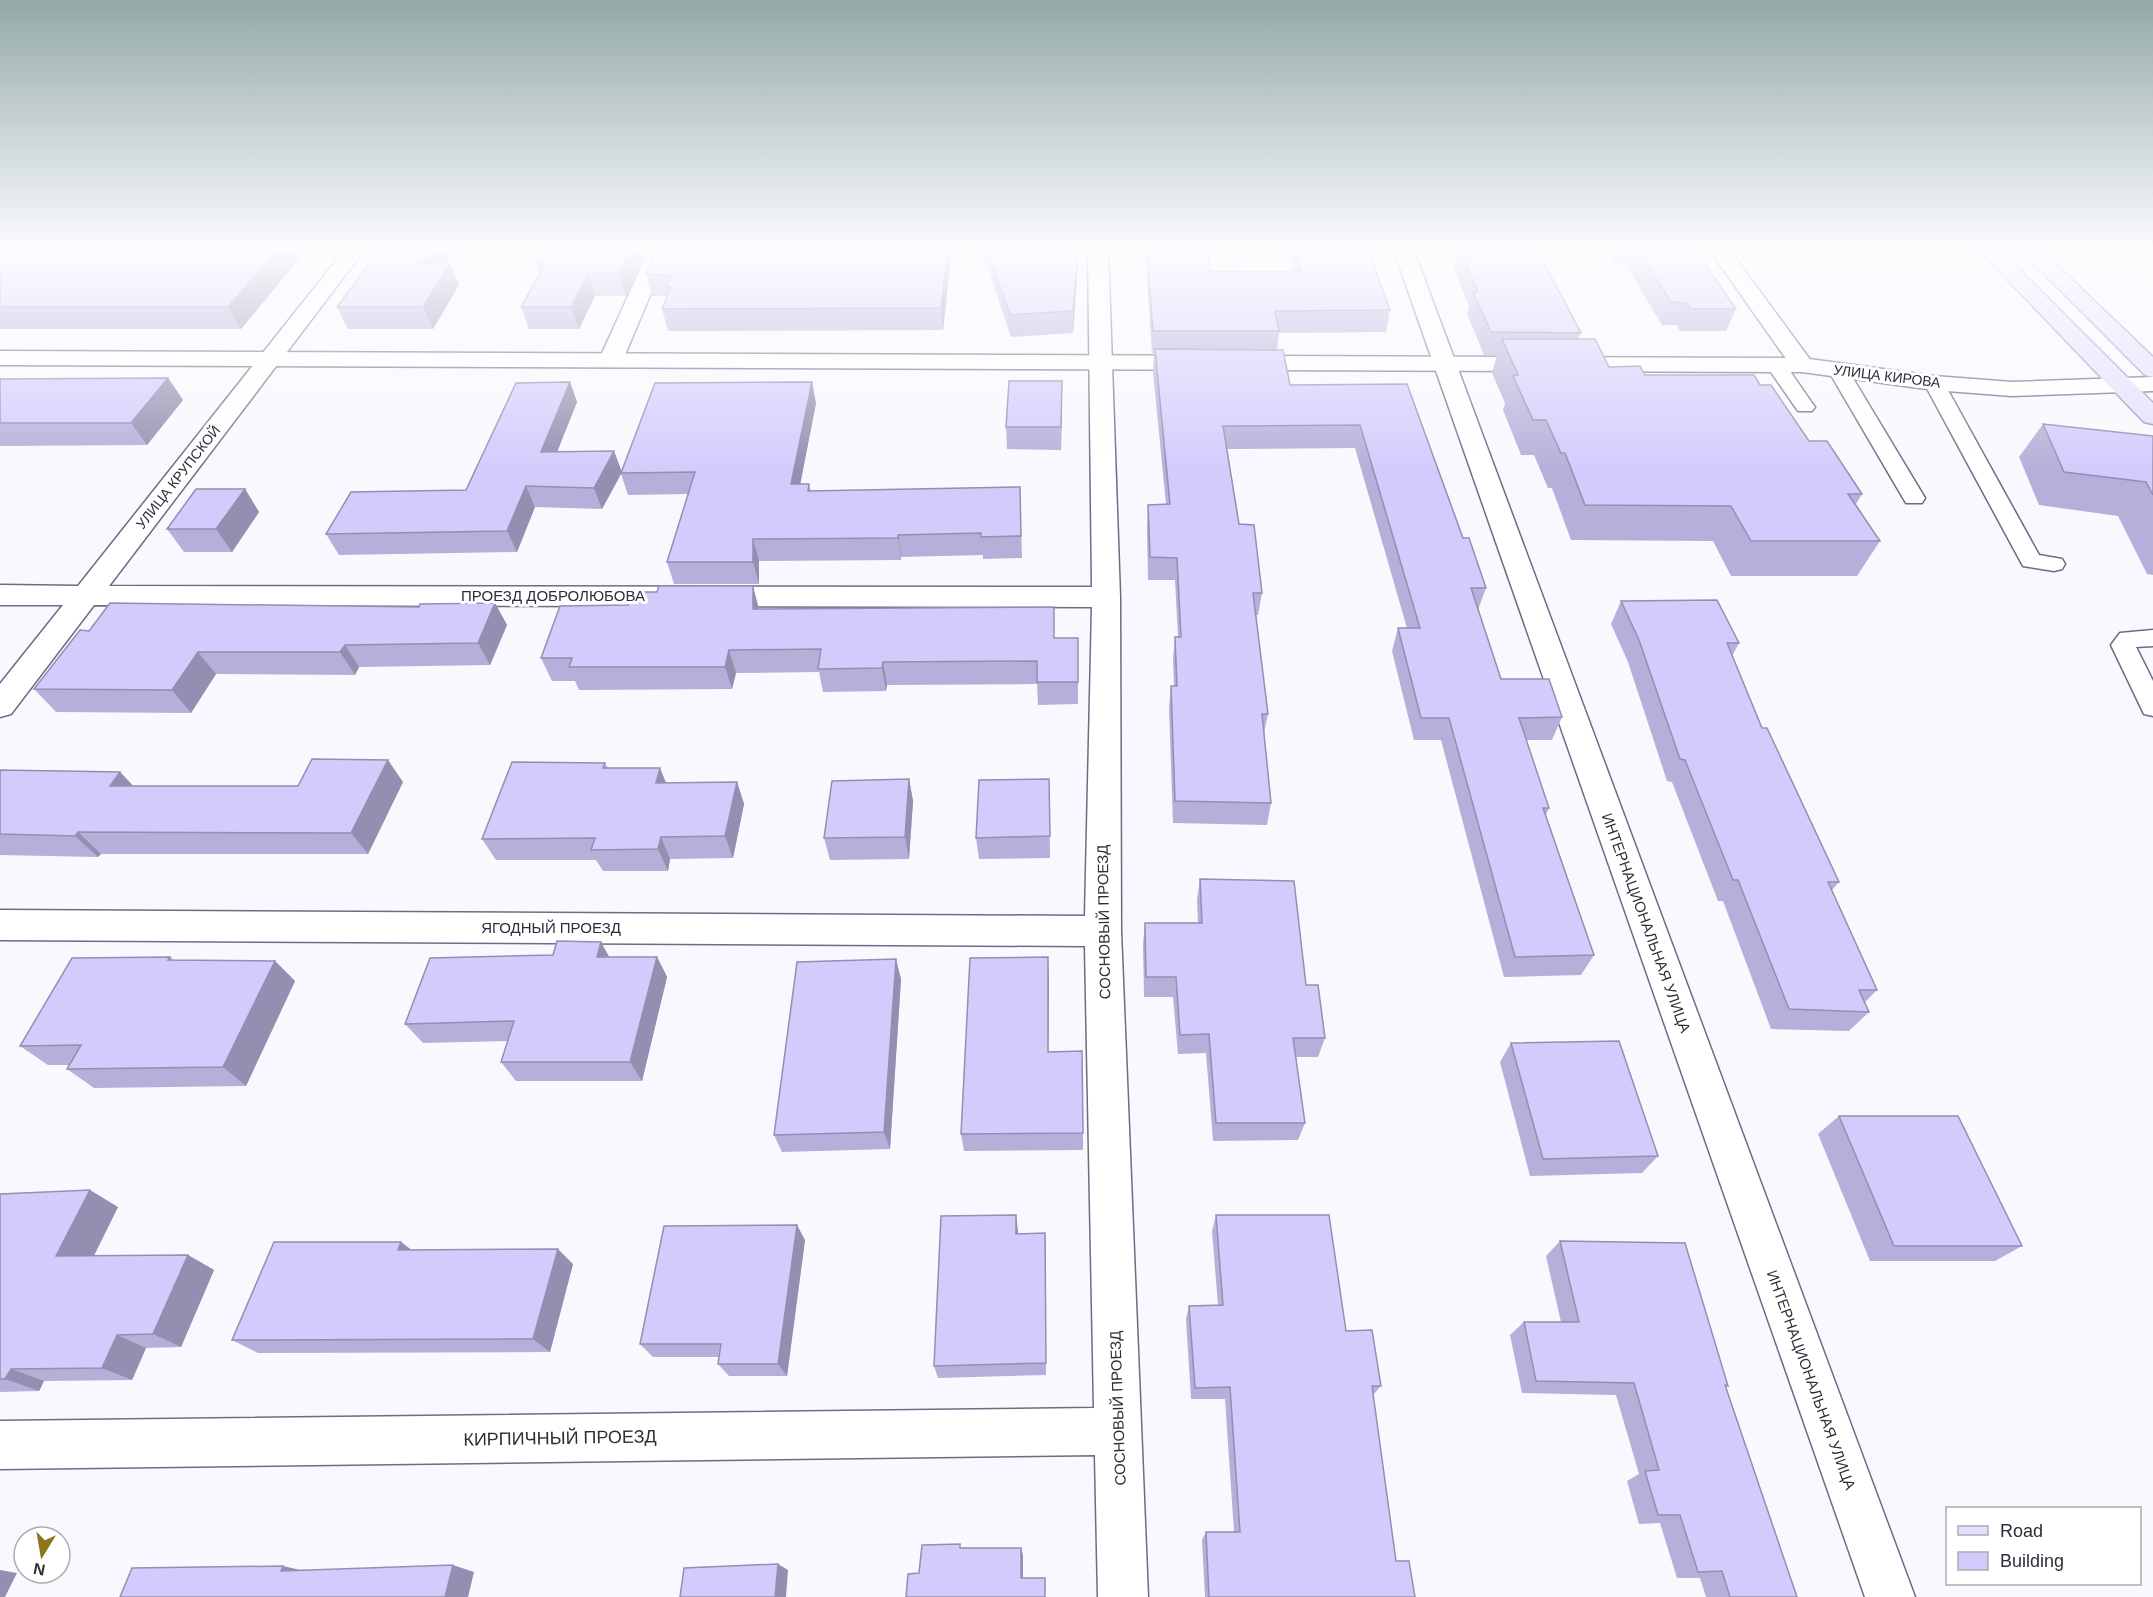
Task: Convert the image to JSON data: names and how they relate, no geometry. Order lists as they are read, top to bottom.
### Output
{
  "streets": {
    "street": [
      "УЛИЦА КИРОВА",
      "УЛИЦА КРУПСКОЙ",
      "ПРОЕЗД ДОБРОЛЮБОВА",
      "СОСНОВЫЙ ПРОЕЗД",
      "ИНТЕРНАЦИОНАЛЬНАЯ УЛИЦА",
      "ЯГОДНЫЙ ПРОЕЗД",
      "КИРПИЧНЫЙ ПРОЕЗД"
    ]
  },
  "crossings": [
    ["УЛИЦА КИРОВА", "УЛИЦА КРУПСКОЙ"],
    ["УЛИЦА КИРОВА", "СОСНОВЫЙ ПРОЕЗД"],
    ["УЛИЦА КИРОВА", "ИНТЕРНАЦИОНАЛЬНАЯ УЛИЦА"],
    ["УЛИЦА КРУПСКОЙ", "ПРОЕЗД ДОБРОЛЮБОВА"],
    ["ПРОЕЗД ДОБРОЛЮБОВА", "СОСНОВЫЙ ПРОЕЗД"],
    ["СОСНОВЫЙ ПРОЕЗД", "ЯГОДНЫЙ ПРОЕЗД"],
    ["СОСНОВЫЙ ПРОЕЗД", "КИРПИЧНЫЙ ПРОЕЗД"]
  ],
  "legend": ["Road", "Building"],
  "north": "bottom"
}
